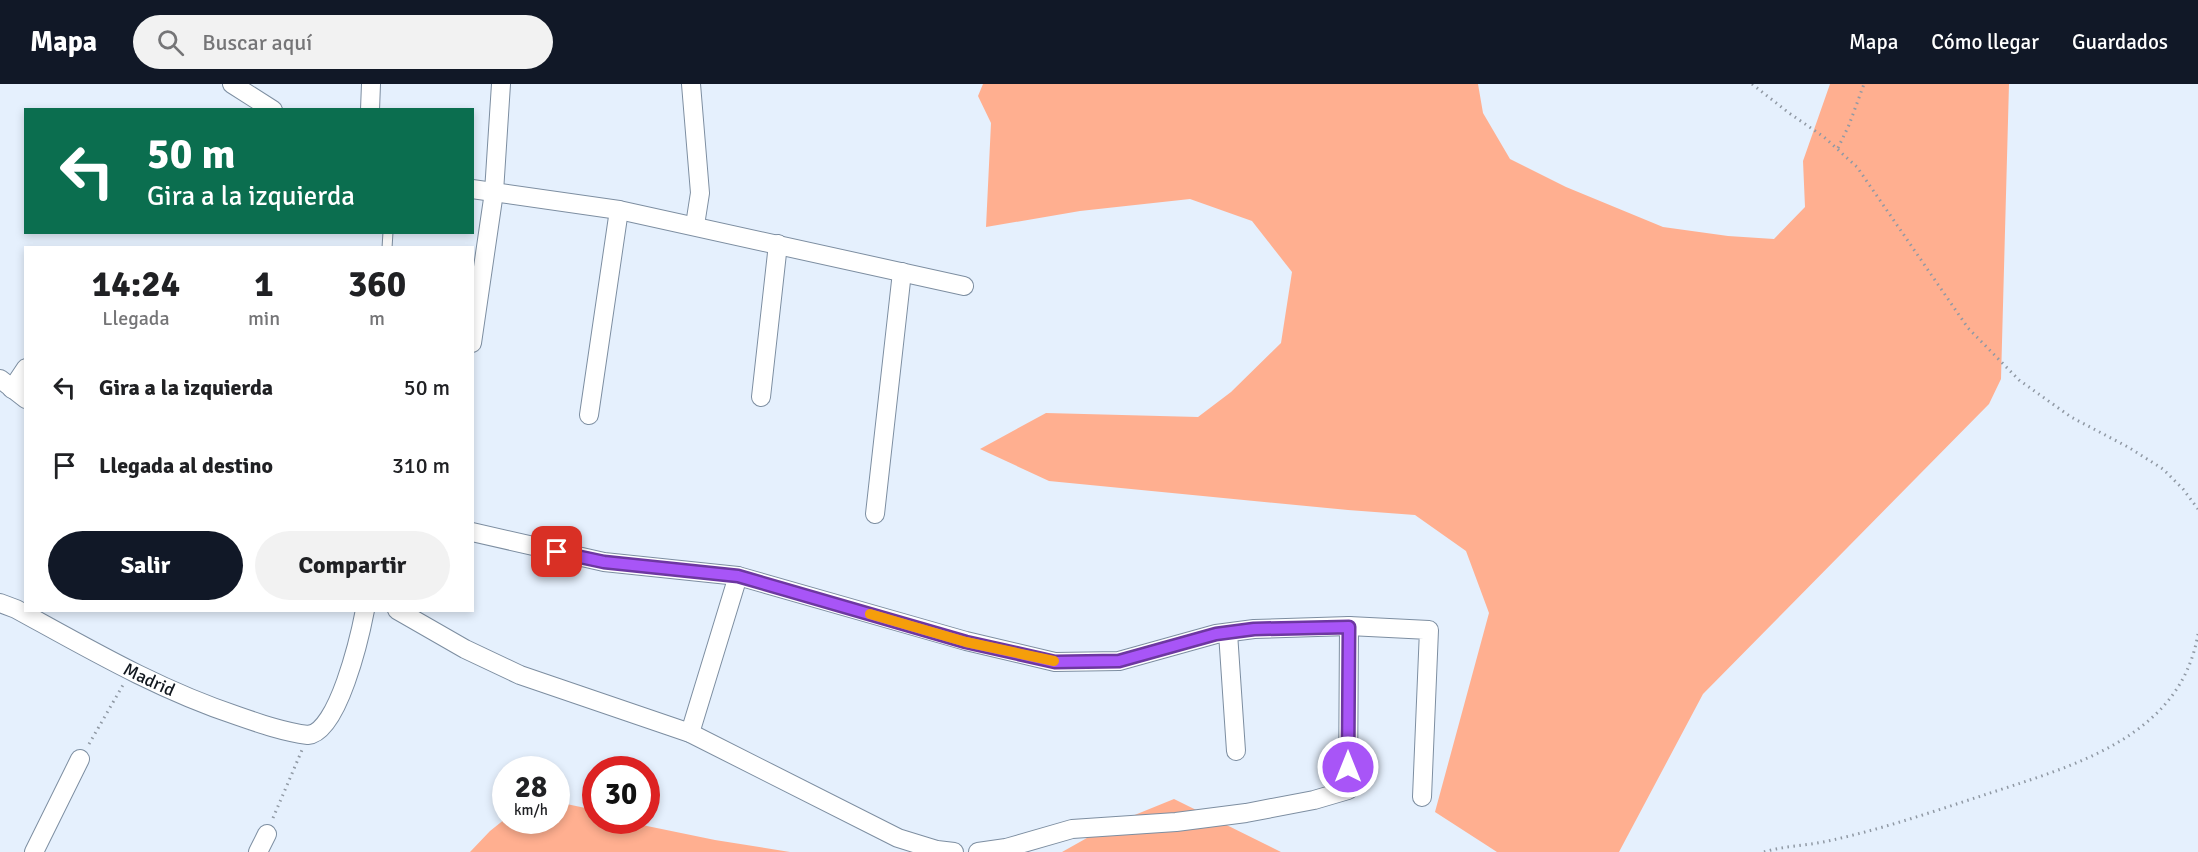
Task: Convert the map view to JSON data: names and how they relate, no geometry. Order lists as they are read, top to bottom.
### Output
{
  "streets": {
    "street": ["Madrid"]
  },
  "page": {
    "header": "Mapa",
    "search": "Buscar aquí",
    "nav": ["Mapa", "Cómo llegar", "Guardados"],
    "turn": ["50 m", "Gira a la izquierda"],
    "eta": [
      "14:24",
      "Llegada",
      "1",
      "min",
      "360",
      "m"
    ],
    "list": [
      {
        "name": "Gira a la izquierda",
        "value": "50 m"
      },
      {
        "name": "Llegada al destino",
        "value": "310 m"
      }
    ],
    "buttons": ["Salir", "Compartir"],
    "speed": "28 km/h",
    "limit": "30"
  }
}
